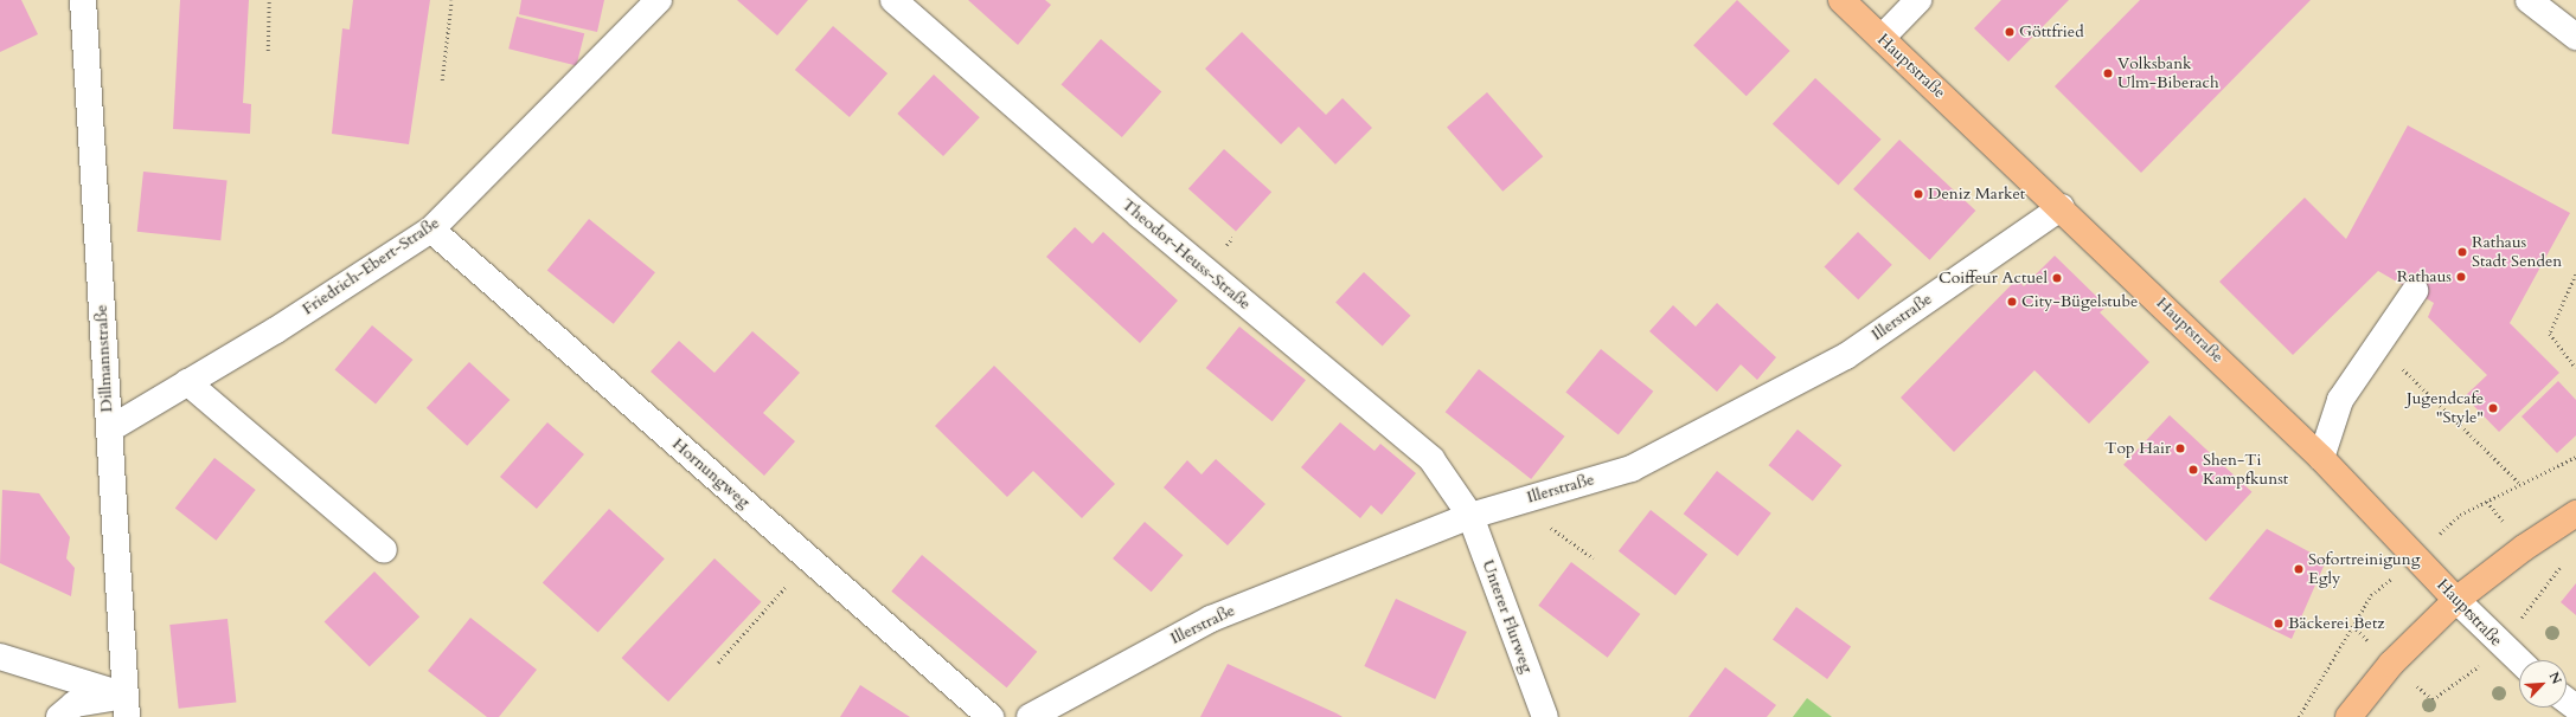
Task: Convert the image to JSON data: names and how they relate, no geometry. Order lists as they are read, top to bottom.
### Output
{
  "streets": {
    "main road": ["Hauptstraße"],
    "street": [
      "Theodor-Heuss-Straße",
      "Friedrich-Ebert-Straße",
      "Illerstraße",
      "Dillmannstraße",
      "Hornungweg",
      "Unterer Flurweg"
    ]
  },
  "crossings": [
    ["Hauptstraße", "Illerstraße"],
    ["Theodor-Heuss-Straße", "Illerstraße"],
    ["Theodor-Heuss-Straße", "Unterer Flurweg"],
    ["Friedrich-Ebert-Straße", "Dillmannstraße"],
    ["Friedrich-Ebert-Straße", "Hornungweg"],
    ["Illerstraße", "Unterer Flurweg"]
  ],
  "places": [
    "Göttfried",
    "Volksbank Ulm-Biberach",
    "Deniz Market",
    "Rathaus Stadt Senden",
    "Rathaus",
    "Coiffeur Actuel",
    "City-Bügelstube",
    "Jugendcafe \"Style\"",
    "Top Hair",
    "Shen-Ti Kampfkunst",
    "Sofortreinigung Egly",
    "Bäckerei Betz"
  ],
  "north": "top right"
}
